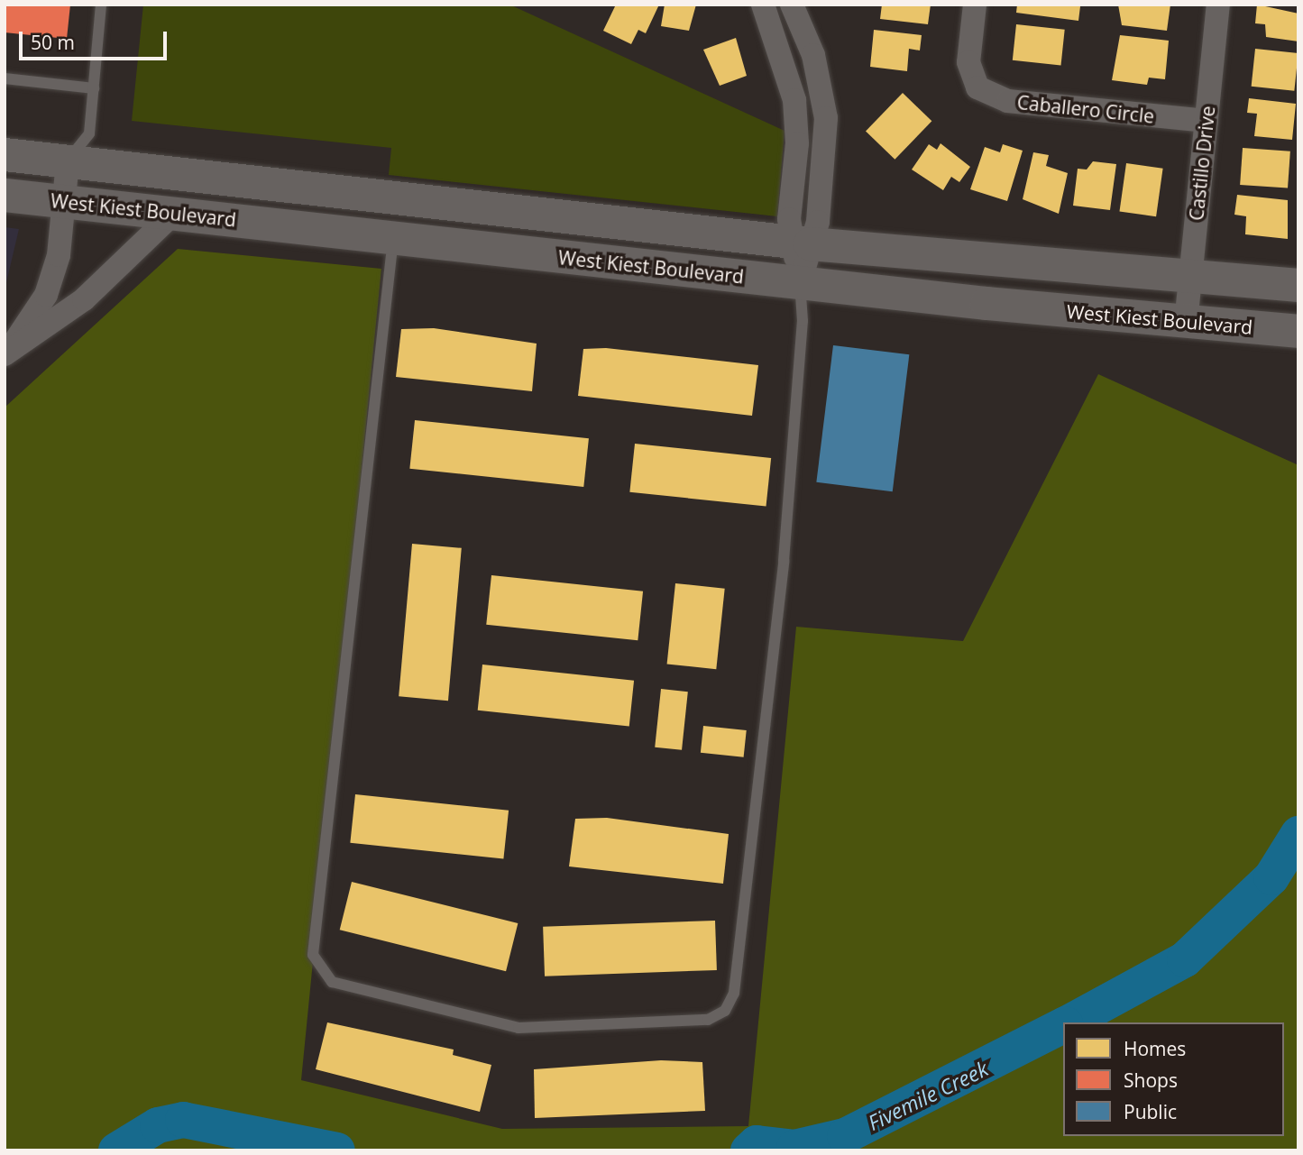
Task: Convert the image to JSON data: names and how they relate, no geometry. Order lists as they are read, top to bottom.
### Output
{
  "streets": {
    "main road": ["West Kiest Boulevard"],
    "street": ["Caballero Circle", "Castillo Drive"]
  },
  "crossings": [
    ["Caballero Circle", "Castillo Drive"],
    ["Castillo Drive", "West Kiest Boulevard"]
  ],
  "water": ["Fivemile Creek"],
  "legend": ["Homes", "Shops", "Public"],
  "scale_bar": "50 m"
}
